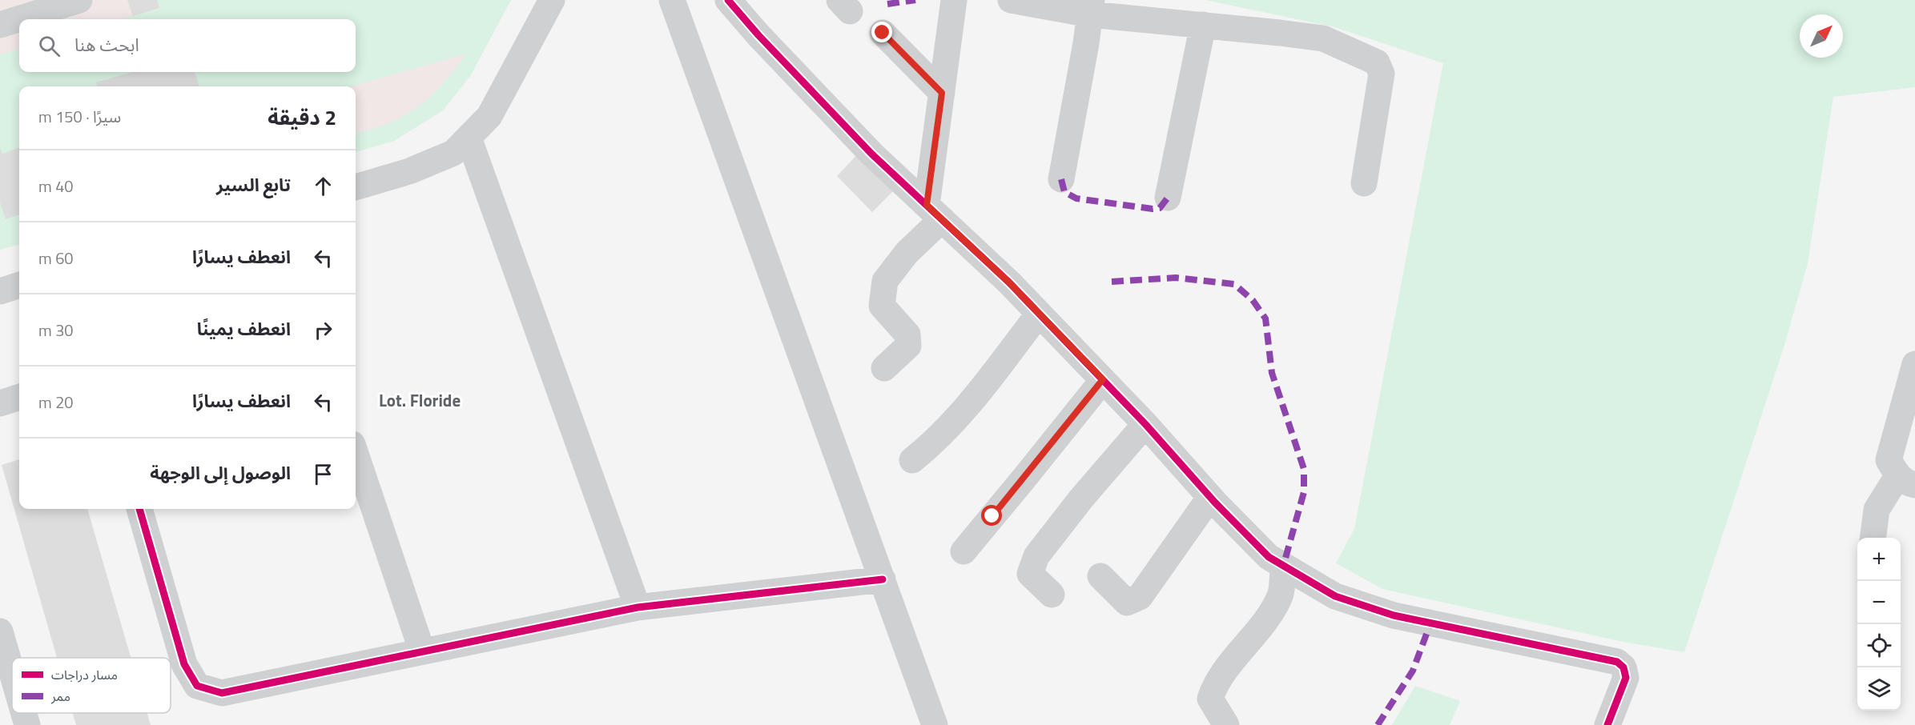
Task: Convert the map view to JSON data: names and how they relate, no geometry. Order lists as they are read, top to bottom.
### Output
{
  "districts": ["Lot. Floride"],
  "legend": ["مسار دراجات", "ممر"],
  "north": "top right",
  "page": {
    "search": "ابحث هنا",
    "heading": ["2 دقيقة", "سيرًا · 150 m"],
    "list": [
      ["تابع السير", "40 m"],
      ["انعطف يسارًا", "60 m"],
      ["انعطف يمينًا", "30 m"],
      ["انعطف يسارًا", "20 m"],
      "الوصول إلى الوجهة"
    ],
    "map_buttons": ["+", "−"]
  }
}
